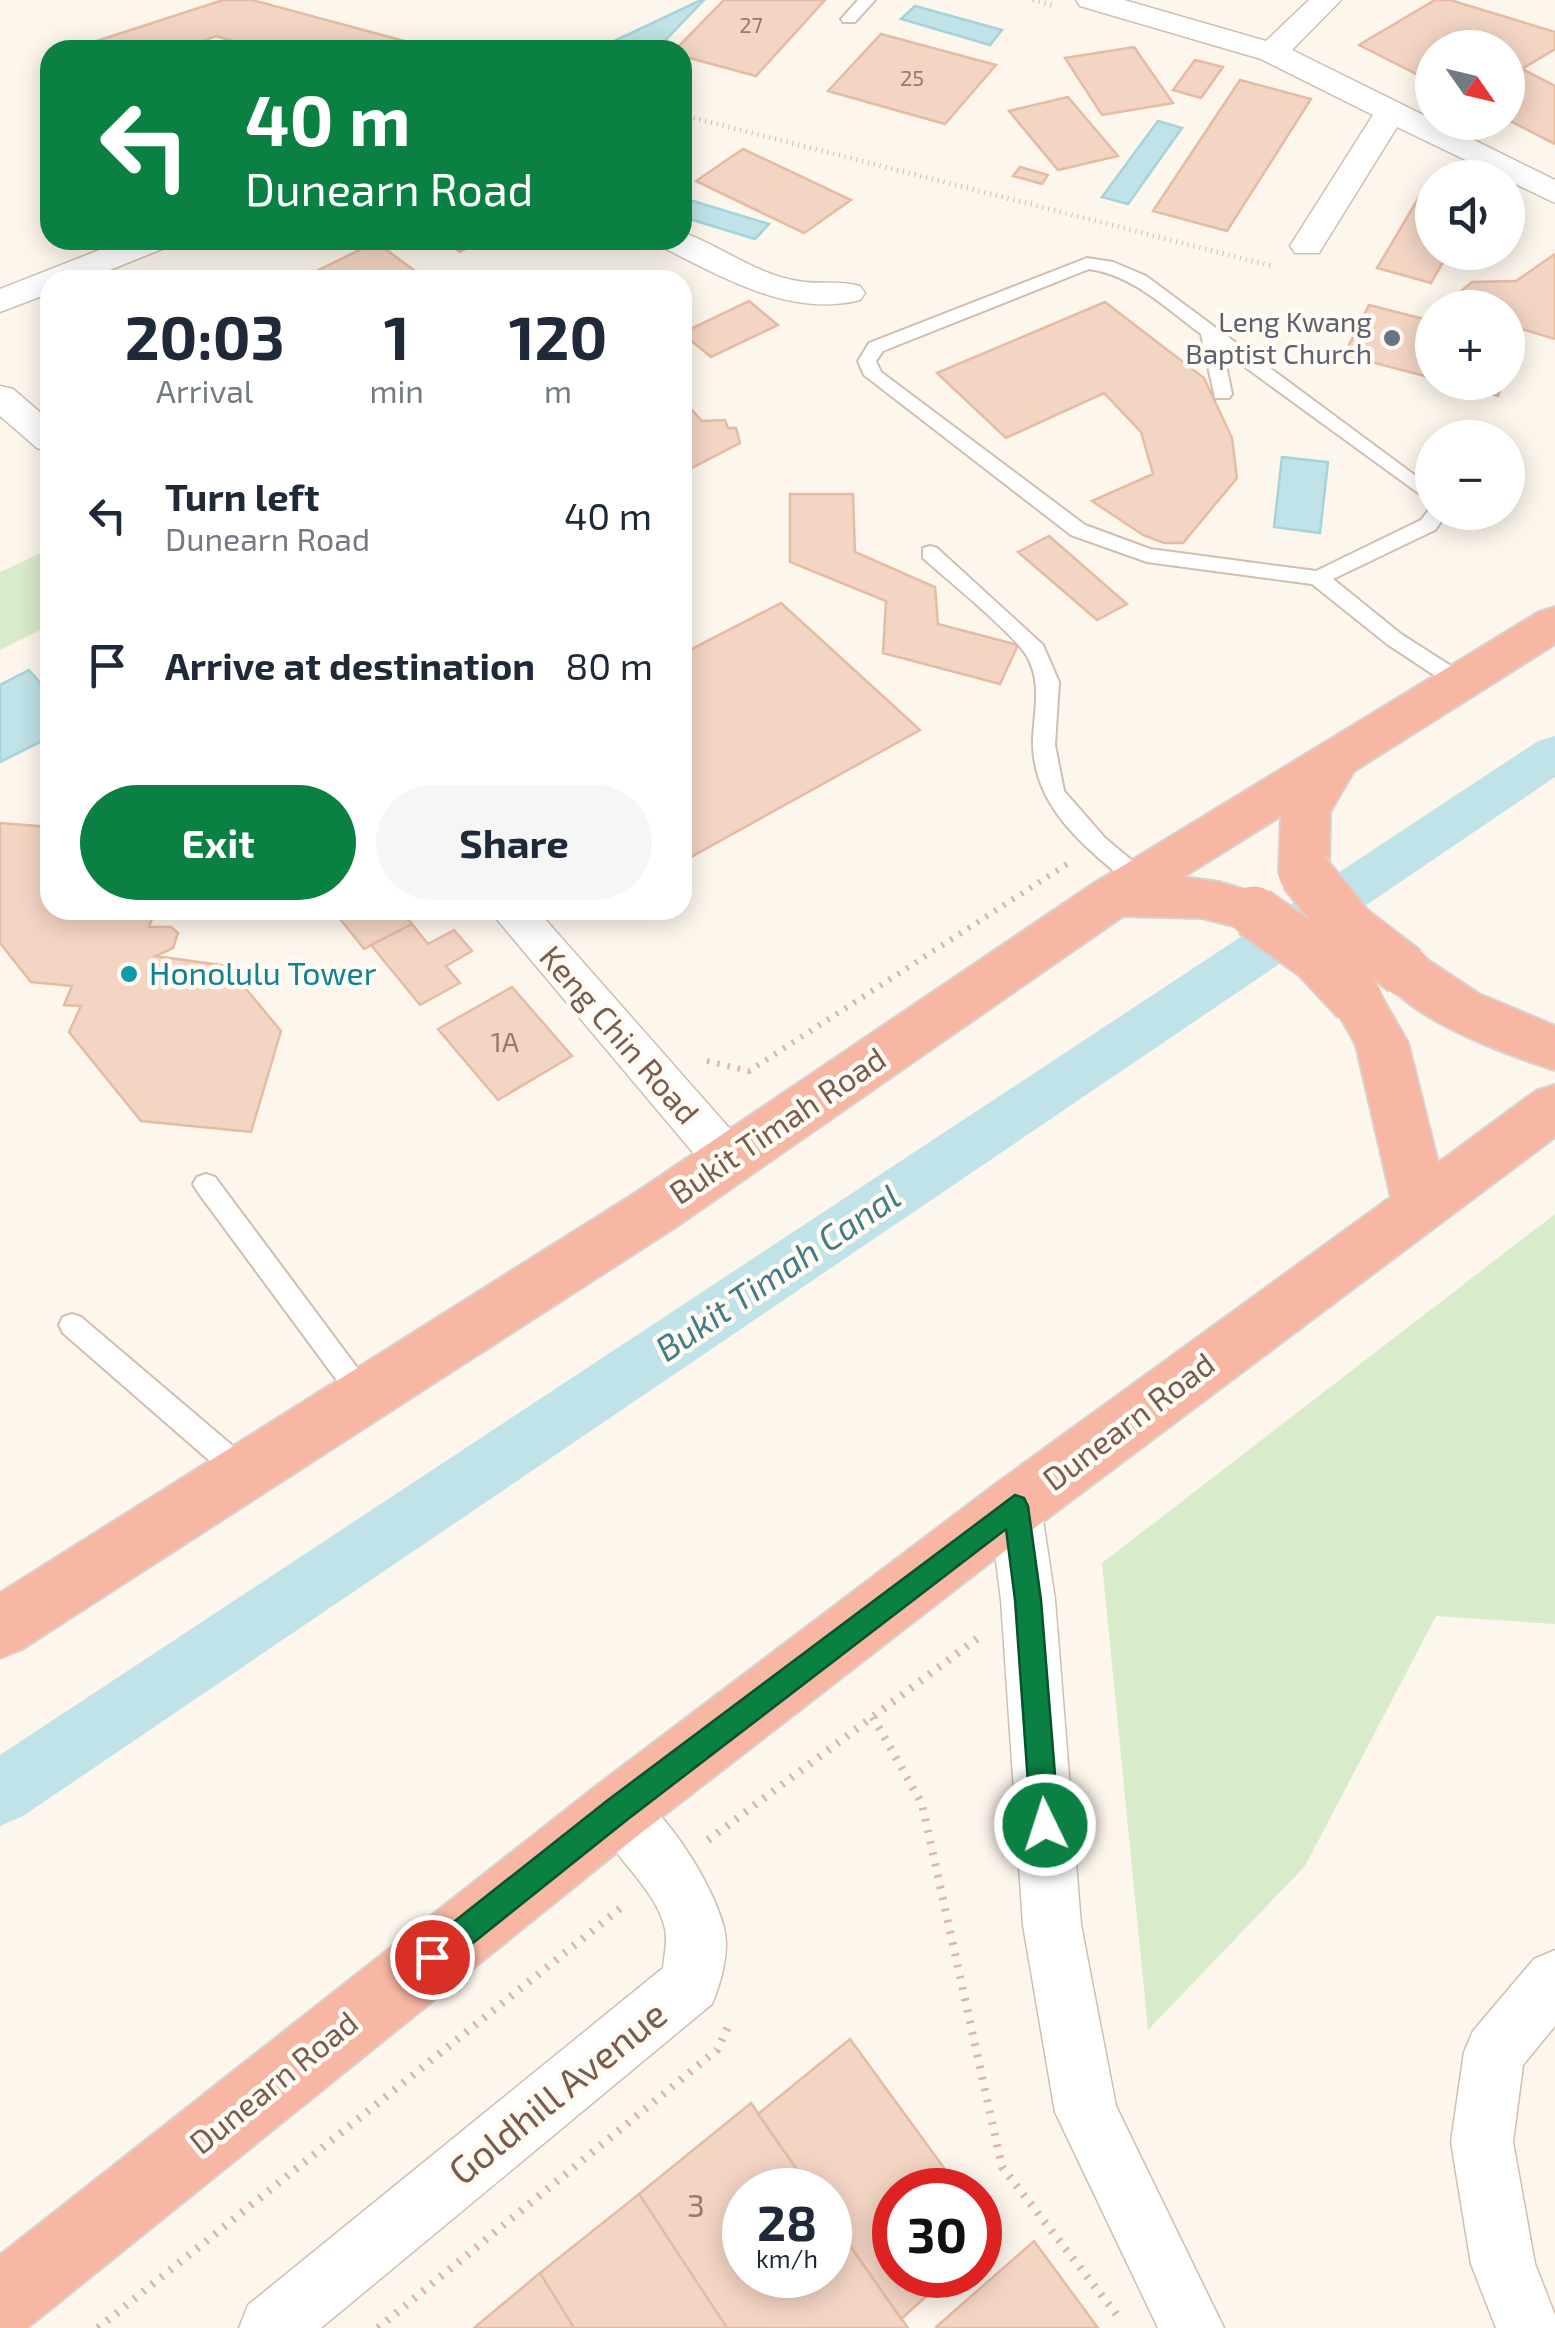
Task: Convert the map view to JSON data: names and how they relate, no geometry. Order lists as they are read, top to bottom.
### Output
{
  "streets": {
    "highway": ["Bukit Timah Road", "Dunearn Road"],
    "street": ["Keng Chin Road", "Goldhill Avenue"]
  },
  "crossings": [
    ["Keng Chin Road", "Bukit Timah Road"],
    ["Dunearn Road", "Goldhill Avenue"]
  ],
  "water": ["Bukit Timah Canal"],
  "places": ["Leng Kwang Baptist Church", "Honolulu Tower"],
  "house_numbers": [
    "27",
    "25",
    "1A",
    "3"
  ],
  "north": "bottom right",
  "page": {
    "map_buttons": ["+", "−"],
    "turn": ["40 m", "Dunearn Road"],
    "eta": [
      "20:03",
      "Arrival",
      "1",
      "min",
      "120",
      "m"
    ],
    "list": [
      {
        "name": "Turn left",
        "note": "Dunearn Road",
        "value": "40 m"
      },
      {
        "name": "Arrive at destination",
        "value": "80 m"
      }
    ],
    "buttons": ["Exit", "Share"],
    "speed": "28 km/h",
    "limit": "30"
  }
}
